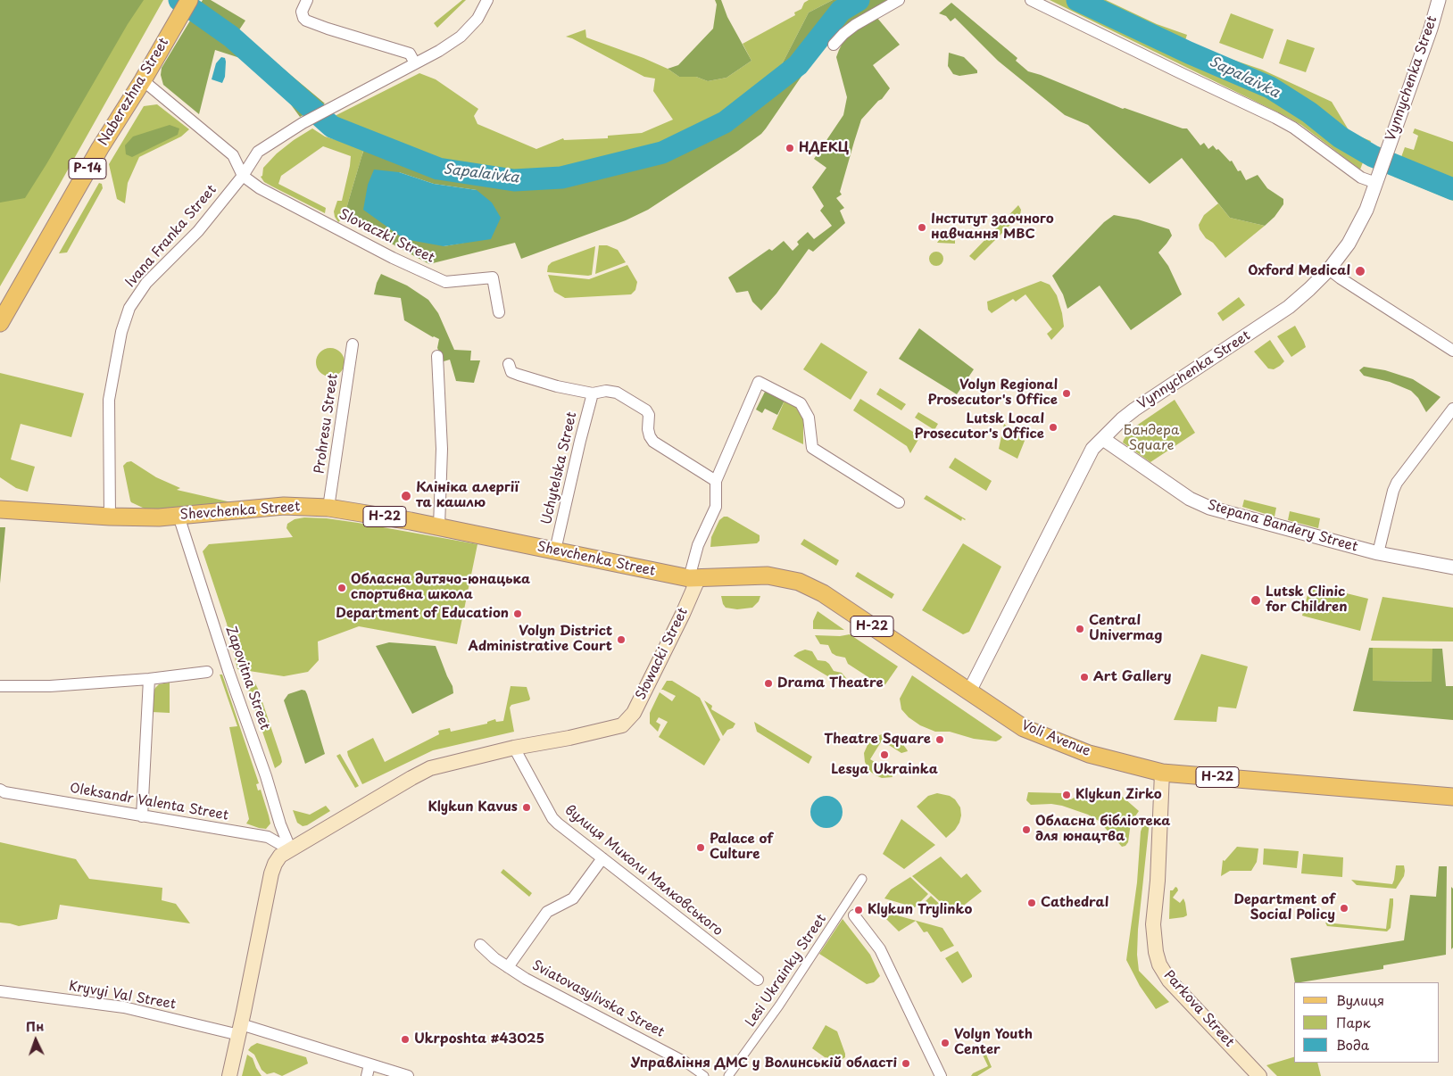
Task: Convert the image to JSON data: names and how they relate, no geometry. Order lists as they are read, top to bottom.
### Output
{
  "streets": {
    "main road": [
      "Naberezhna Street",
      "Р-14",
      "Shevchenka Street",
      "Н-22",
      "Słowacki Street",
      "Voli Avenue",
      "Parkova Street"
    ],
    "street": [
      "Vynnychenka Street",
      "Ivana Franka Street",
      "Slovaczki Street",
      "Prohresu Street",
      "Uchytelska Street",
      "Stepana Bandery Street",
      "Zapovitna Street",
      "Oleksandr Valenta Street",
      "вулиця Миколи Мялковського",
      "Lesi Ukrainky Street",
      "Kryvyi Val Street",
      "Sviatovasylivska Street"
    ]
  },
  "crossings": [
    ["Vynnychenka Street", "Stepana Bandery Street"],
    ["Vynnychenka Street", "Voli Avenue"],
    ["Ivana Franka Street", "Slovaczki Street"],
    ["Ivana Franka Street", "Shevchenka Street"],
    ["Prohresu Street", "Shevchenka Street"],
    ["Uchytelska Street", "Shevchenka Street"],
    ["Shevchenka Street", "Słowacki Street"],
    ["Shevchenka Street", "Zapovitna Street"],
    ["Shevchenka Street", "Voli Avenue"],
    ["Słowacki Street", "Voli Avenue"],
    ["Słowacki Street", "вулиця Миколи Мялковського"],
    ["Zapovitna Street", "Oleksandr Valenta Street"],
    ["Voli Avenue", "Parkova Street"]
  ],
  "water": ["Sapalaivka"],
  "parks": ["Бандера Square"],
  "places": [
    "НДЕКЦ",
    "Інститут заочного навчання МВС",
    "Oxford Medical",
    "Volyn Regional Prosecutor's Office",
    "Lutsk Local Prosecutor's Office",
    "Клініка алергії та кашлю",
    "Обласна дитячо-юнацька спортивна школа",
    "Lutsk Clinic for Children",
    "Department of Education",
    "Central Univermag",
    "Volyn District Administrative Court",
    "Art Gallery",
    "Drama Theatre",
    "Theatre Square",
    "Lesya Ukrainka",
    "Klykun Zirko",
    "Klykun Kavus",
    "Обласна бібліотека для юнацтва",
    "Palace of Culture",
    "Cathedral",
    "Department of Social Policy",
    "Klykun Trylinko",
    "Ukrposhta #43025",
    "Volyn Youth Center",
    "Управління ДМС у Волинській області"
  ],
  "legend": ["Вулиця", "Парк", "Вода"],
  "north": "top"
}
